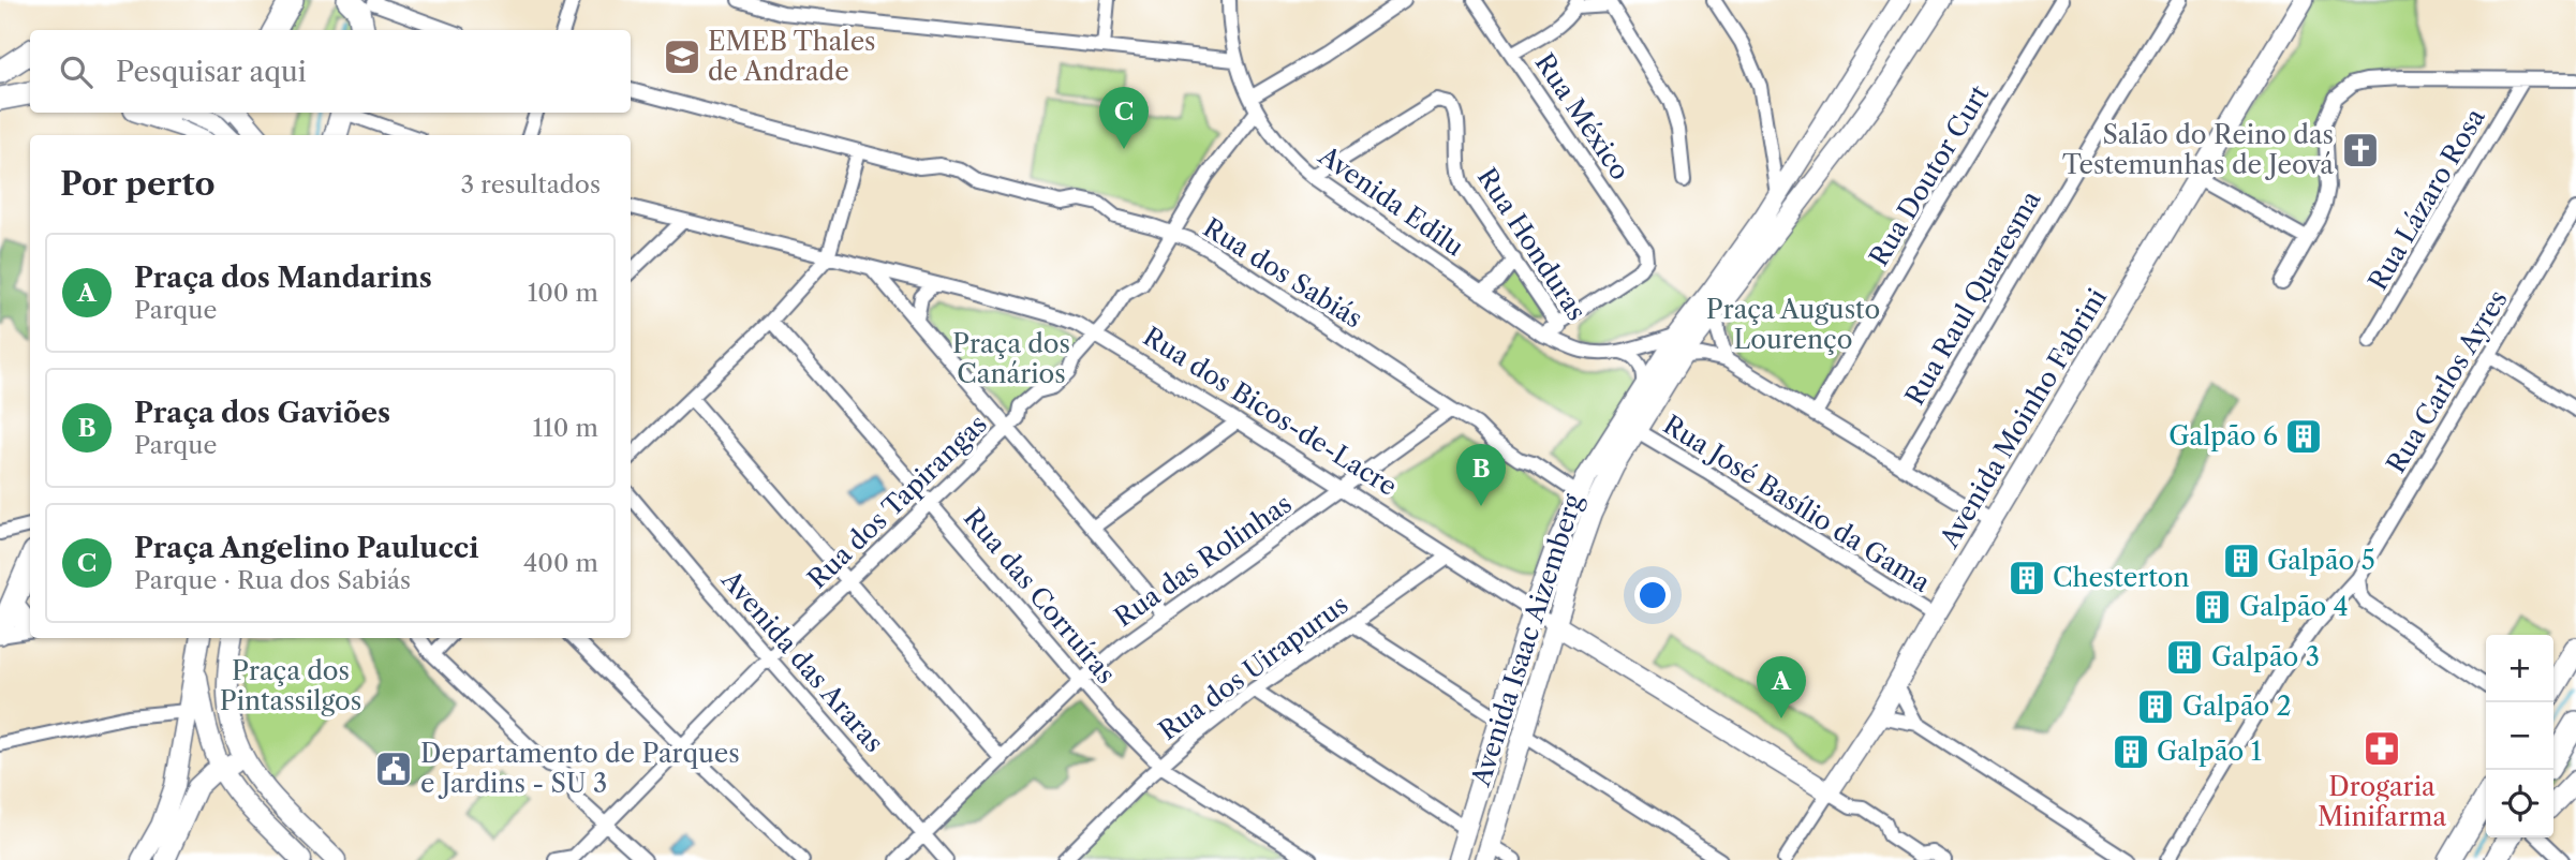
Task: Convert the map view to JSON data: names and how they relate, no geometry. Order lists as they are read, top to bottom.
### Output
{
  "streets": {
    "street": [
      "Rua México",
      "Rua Doutor Curt",
      "Rua Lázaro Rosa",
      "Avenida Edilu",
      "Rua Honduras",
      "Rua dos Sabiás",
      "Rua Raul Quaresma",
      "Rua Carlos Ayres",
      "Rua dos Bicos-de-Lacre",
      "Avenida Moinho Fabrini",
      "Rua dos Tapirangas",
      "Rua José Basílio da Gama",
      "Rua das Rolinhas",
      "Rua das Corruíras",
      "Avenida Isaac Aizemberg",
      "Avenida das Araras",
      "Rua dos Uirapurus"
    ]
  },
  "crossings": [
    ["Rua México", "Rua Honduras"],
    ["Avenida Edilu", "Rua Honduras"],
    ["Avenida Edilu", "Rua dos Tapirangas"],
    ["Avenida Edilu", "Avenida Isaac Aizemberg"],
    ["Rua dos Sabiás", "Rua dos Tapirangas"],
    ["Rua dos Sabiás", "Rua das Rolinhas"],
    ["Rua dos Sabiás", "Avenida Isaac Aizemberg"],
    ["Rua dos Bicos-de-Lacre", "Avenida Moinho Fabrini"],
    ["Rua dos Bicos-de-Lacre", "Rua dos Tapirangas"],
    ["Rua dos Bicos-de-Lacre", "Rua das Rolinhas"],
    ["Rua dos Bicos-de-Lacre", "Avenida Isaac Aizemberg"],
    ["Rua dos Bicos-de-Lacre", "Rua dos Uirapurus"],
    ["Avenida Moinho Fabrini", "Rua José Basílio da Gama"],
    ["Rua dos Tapirangas", "Rua das Corruíras"],
    ["Rua dos Tapirangas", "Avenida das Araras"],
    ["Rua José Basílio da Gama", "Avenida Isaac Aizemberg"],
    ["Rua das Rolinhas", "Rua das Corruíras"],
    ["Rua das Rolinhas", "Avenida das Araras"],
    ["Rua das Corruíras", "Rua dos Uirapurus"]
  ],
  "parks": ["Praça Augusto Lourenço", "Praça dos Canários", "Praça dos Pintassilgos"],
  "places": {
    "school or university": ["EMEB Thales de Andrade"],
    "church": ["Salão do Reino das Testemunhas de Jeová"],
    "building": [
      "Galpão 6",
      "Galpão 5",
      "Chesterton",
      "Galpão 4",
      "Galpão 3",
      "Galpão 2",
      "Galpão 1"
    ],
    "pharmacy": ["Drogaria Minifarma"],
    "public building": ["Departamento de Parques e Jardins - SU 3"]
  },
  "page": {
    "search": "Pesquisar aqui",
    "pins": ["C", "B", "A"],
    "heading": ["Por perto", "3 resultados"],
    "list": [
      {
        "mark": "A",
        "name": "Praça dos Mandarins",
        "note": "Parque",
        "value": "100 m"
      },
      {
        "mark": "B",
        "name": "Praça dos Gaviões",
        "note": "Parque",
        "value": "110 m"
      },
      {
        "mark": "C",
        "name": "Praça Angelino Paulucci",
        "note": "Parque · Rua dos Sabiás",
        "value": "400 m"
      }
    ],
    "map_buttons": ["+", "−"]
  }
}
